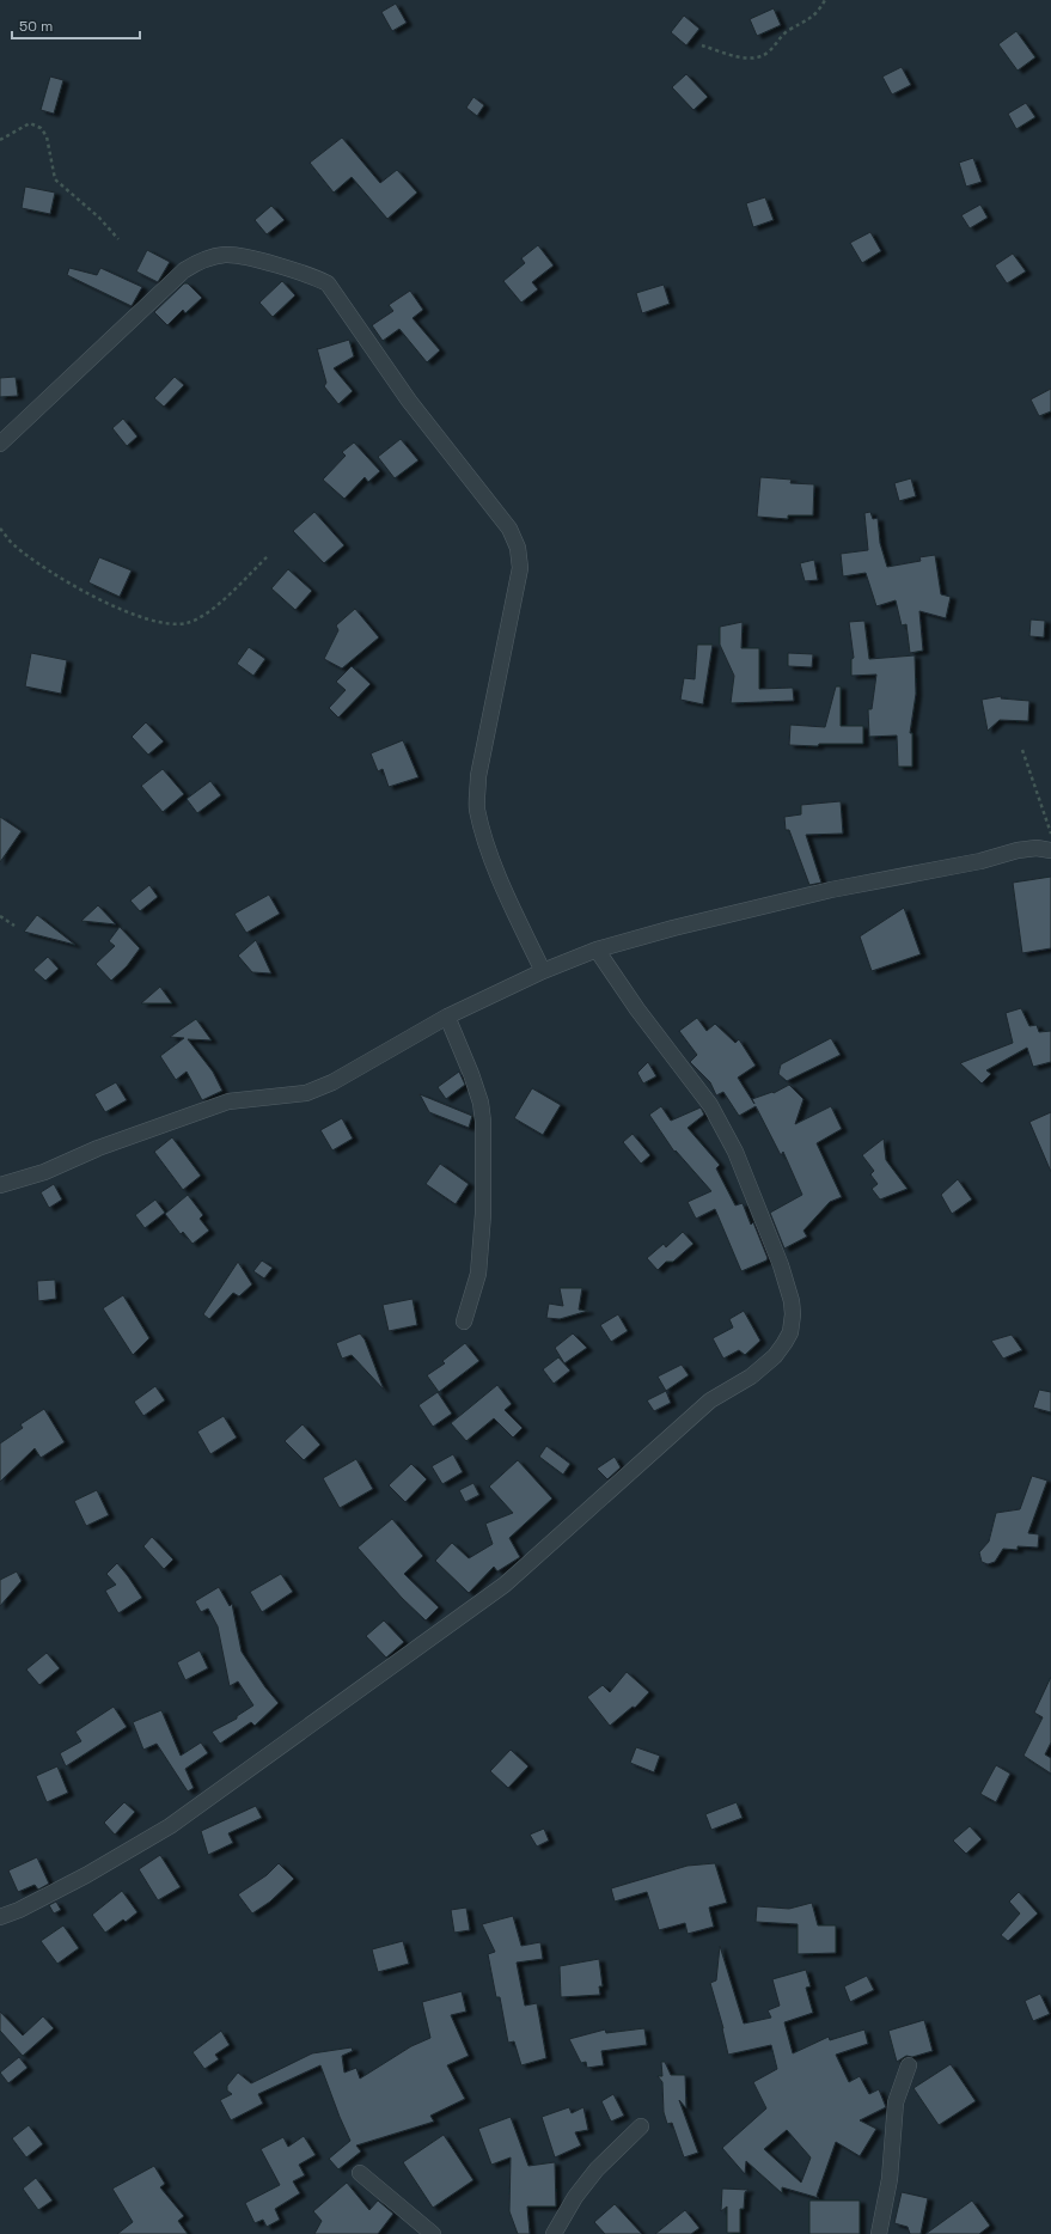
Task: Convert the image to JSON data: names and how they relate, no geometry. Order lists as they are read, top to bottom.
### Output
{
  "scale_bar": "50 m"
}
